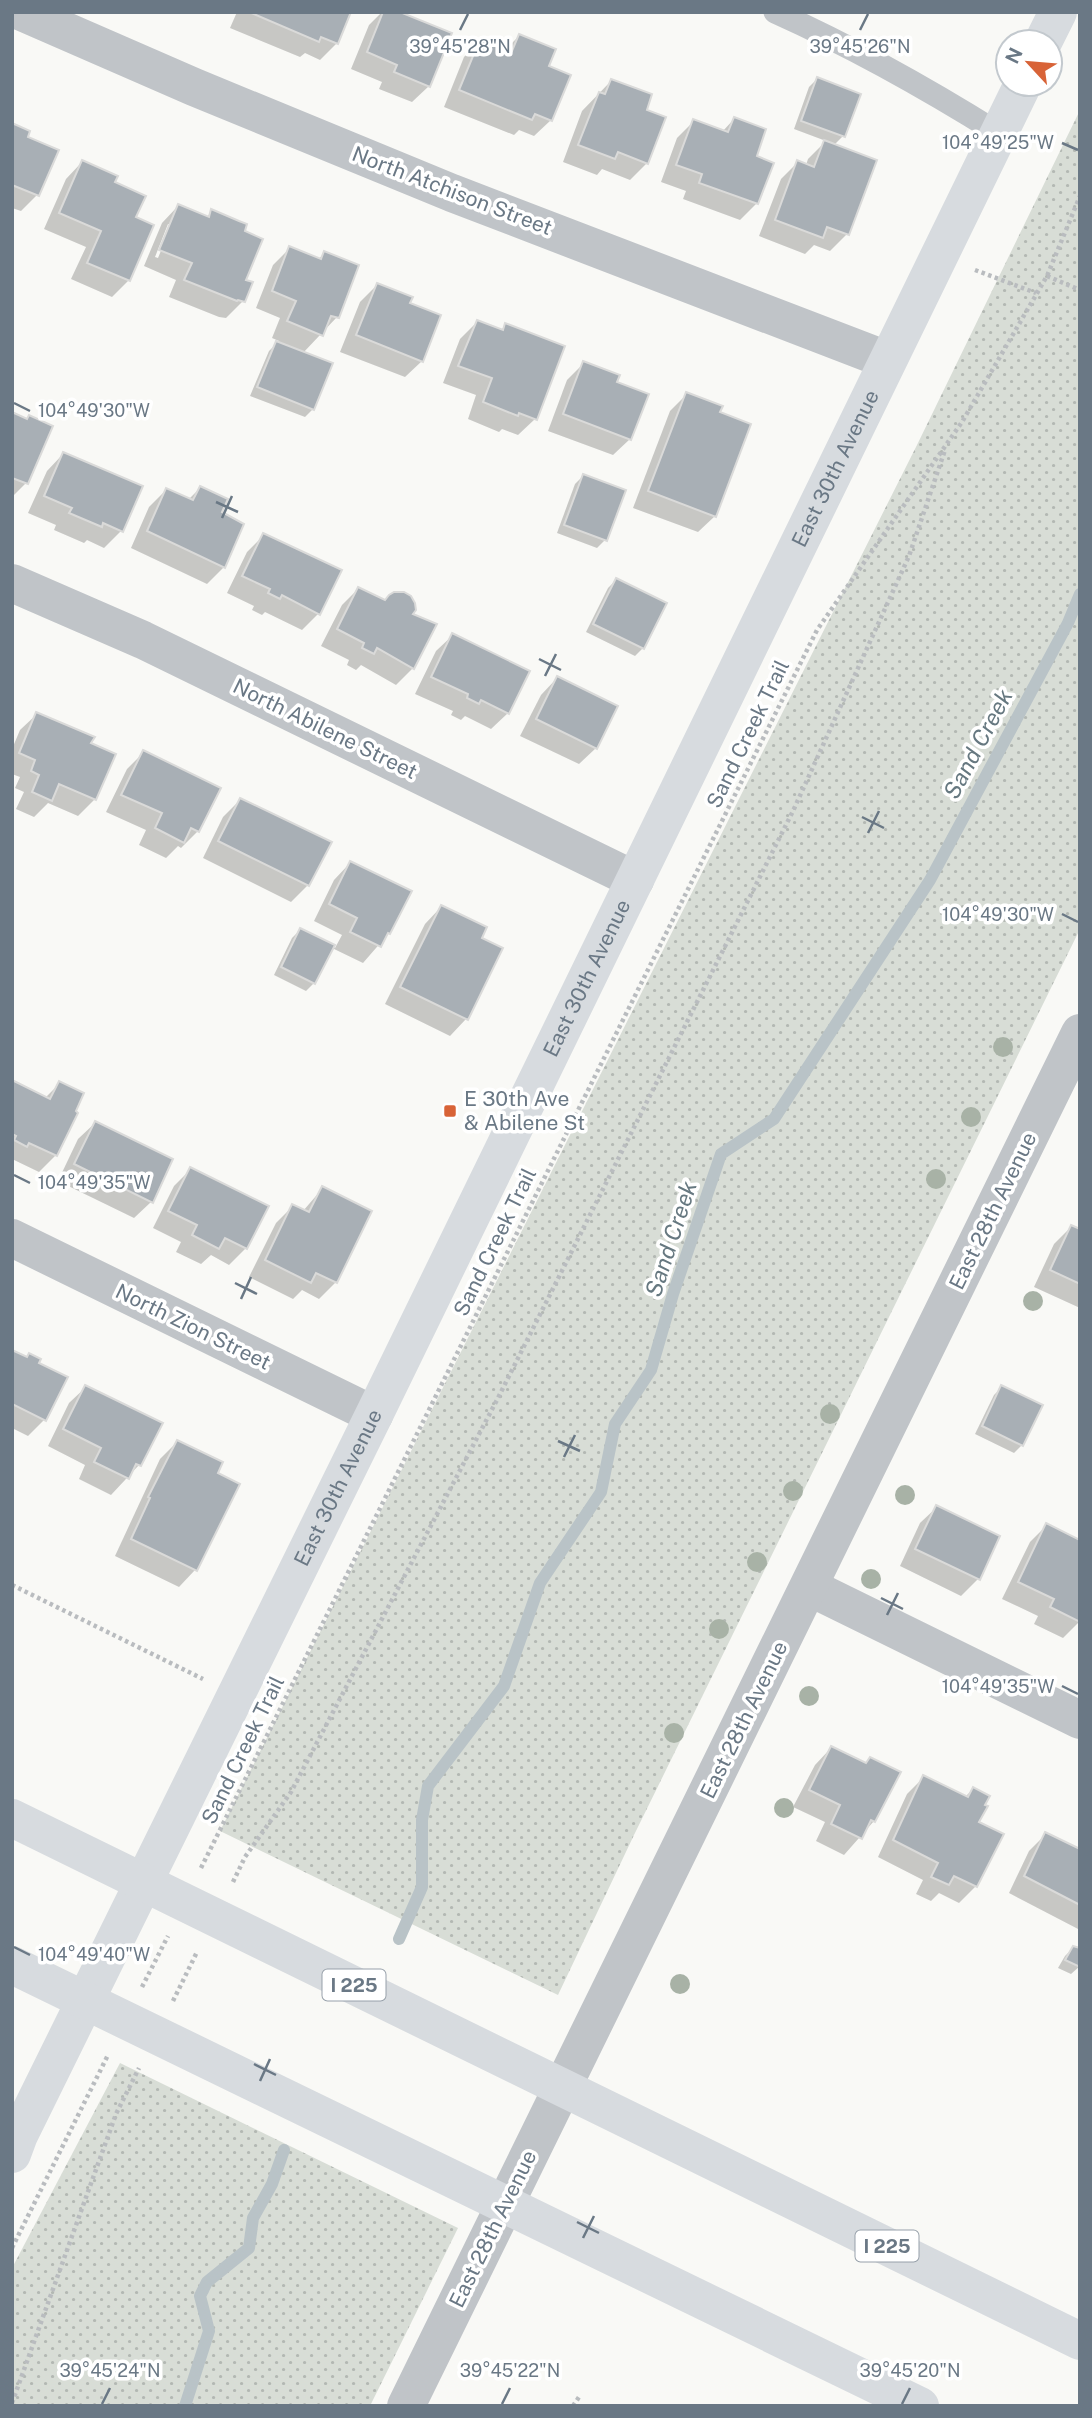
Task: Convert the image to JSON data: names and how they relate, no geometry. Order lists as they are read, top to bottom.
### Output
{
  "streets": {
    "main road": ["East 30th Avenue", "I 225"],
    "street": [
      "North Atchison Street",
      "North Abilene Street",
      "East 28th Avenue",
      "North Zion Street"
    ],
    "path": ["Sand Creek Trail"]
  },
  "crossings": [
    ["North Atchison Street", "East 30th Avenue"],
    ["East 30th Avenue", "North Abilene Street"],
    ["East 30th Avenue", "North Zion Street"]
  ],
  "water": ["Sand Creek"],
  "places": {
    "transit": ["E 30th Ave & Abilene St"]
  },
  "north": "top left",
  "coordinates": [
    "39°45'28\"N",
    "39°45'26\"N",
    "104°49'25\"W",
    "104°49'30\"W",
    "104°49'35\"W",
    "104°49'40\"W",
    "39°45'24\"N",
    "39°45'22\"N",
    "39°45'20\"N"
  ]
}
